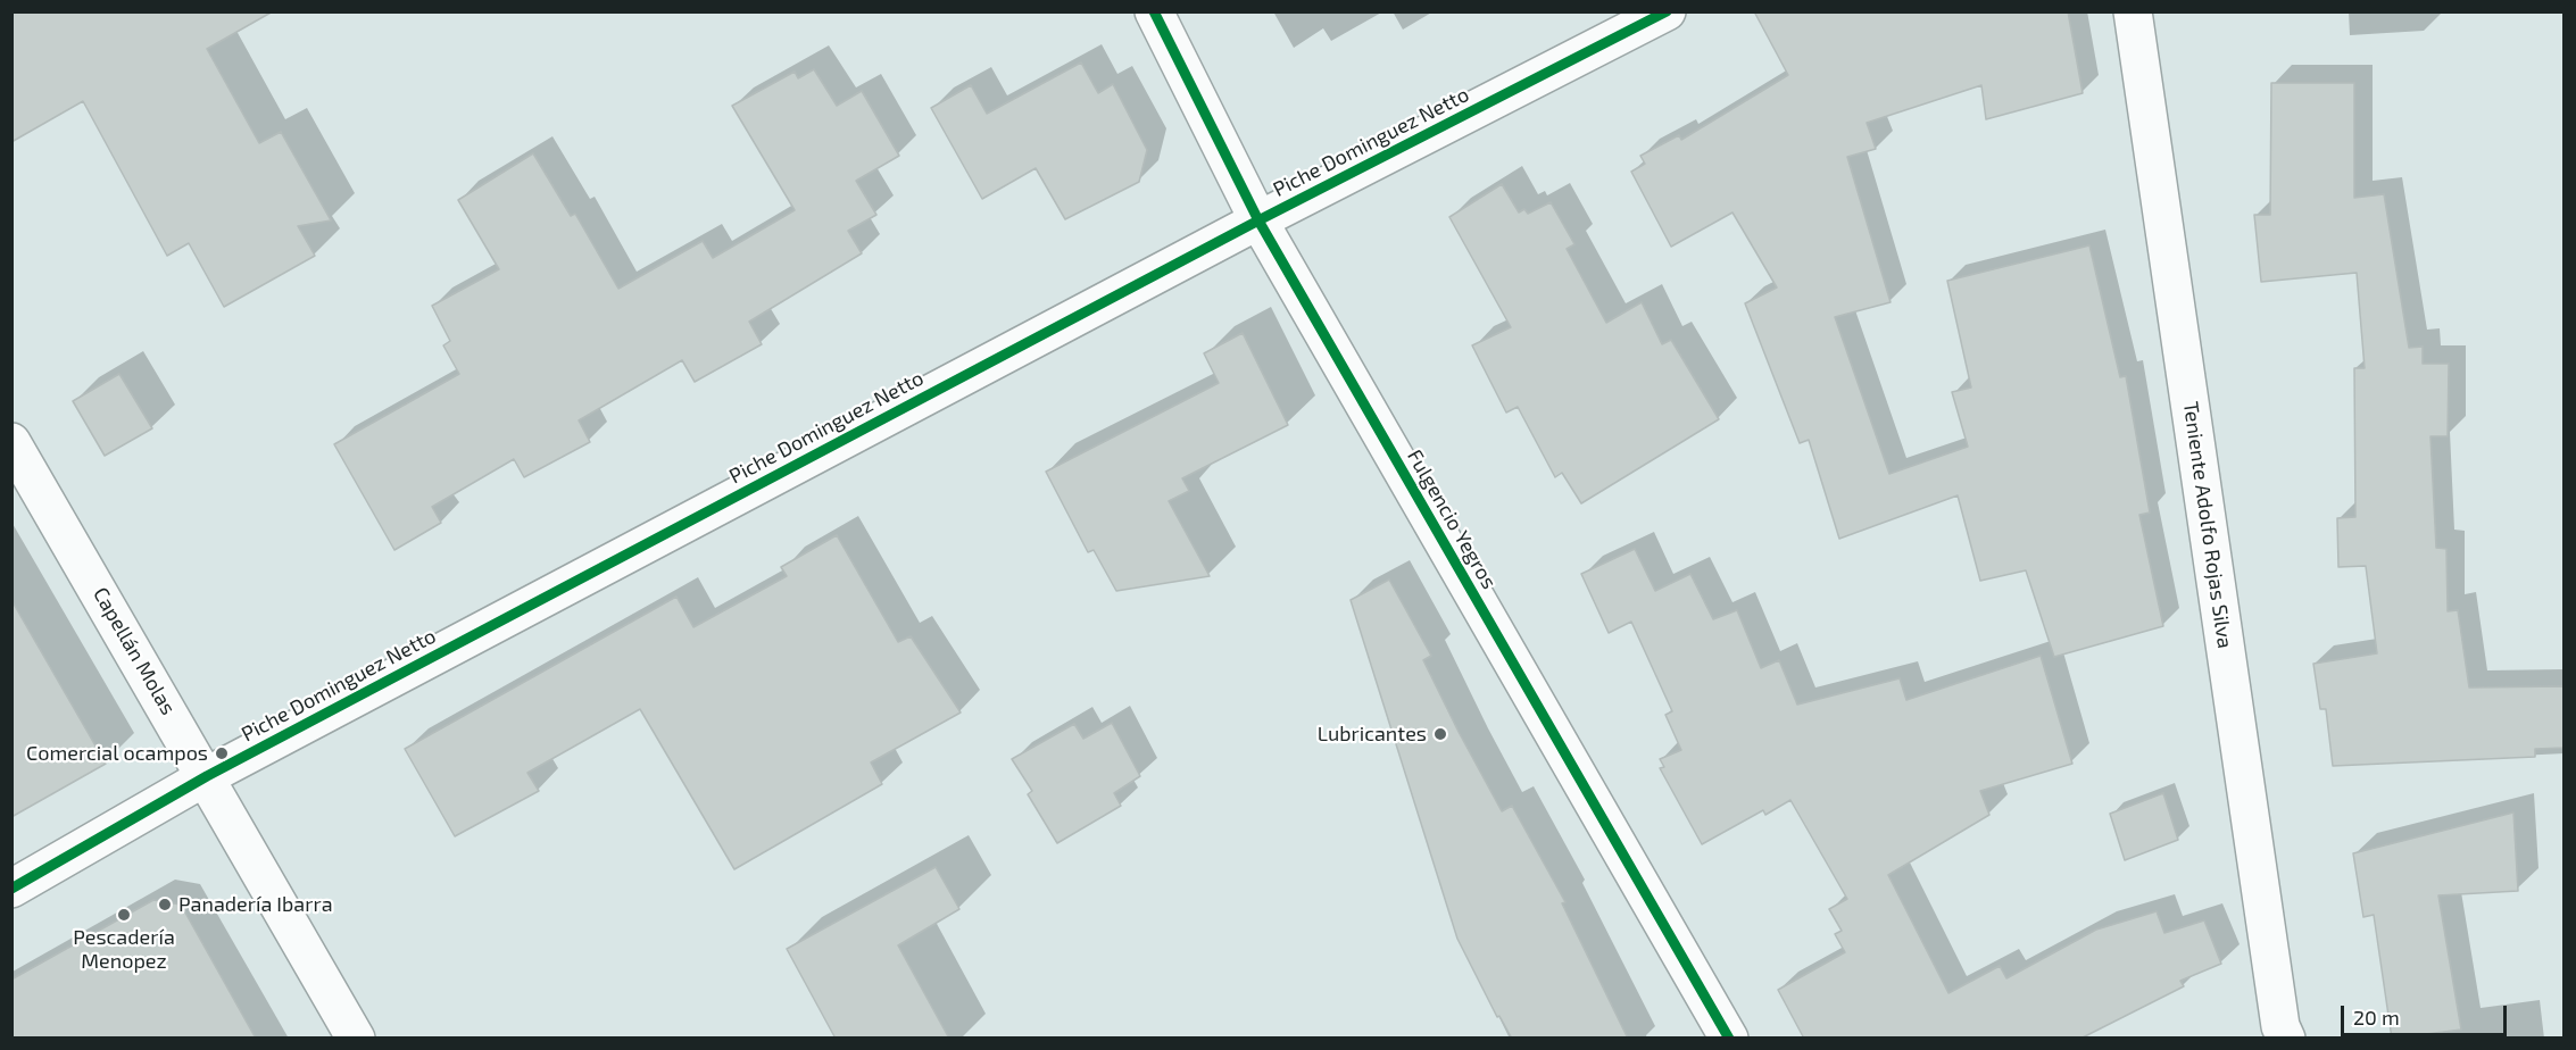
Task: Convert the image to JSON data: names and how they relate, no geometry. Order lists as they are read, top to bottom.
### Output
{
  "streets": {
    "street": [
      "Piche Dominguez Netto",
      "Fulgencio Yegros",
      "Teniente Adolfo Rojas Silva",
      "Capellán Molas"
    ]
  },
  "crossings": [
    ["Piche Dominguez Netto", "Fulgencio Yegros"],
    ["Piche Dominguez Netto", "Capellán Molas"]
  ],
  "places": [
    "Lubricantes",
    "Comercial ocampos",
    "Panadería Ibarra",
    "Pescadería Menopez"
  ],
  "scale_bar": "20 m"
}
